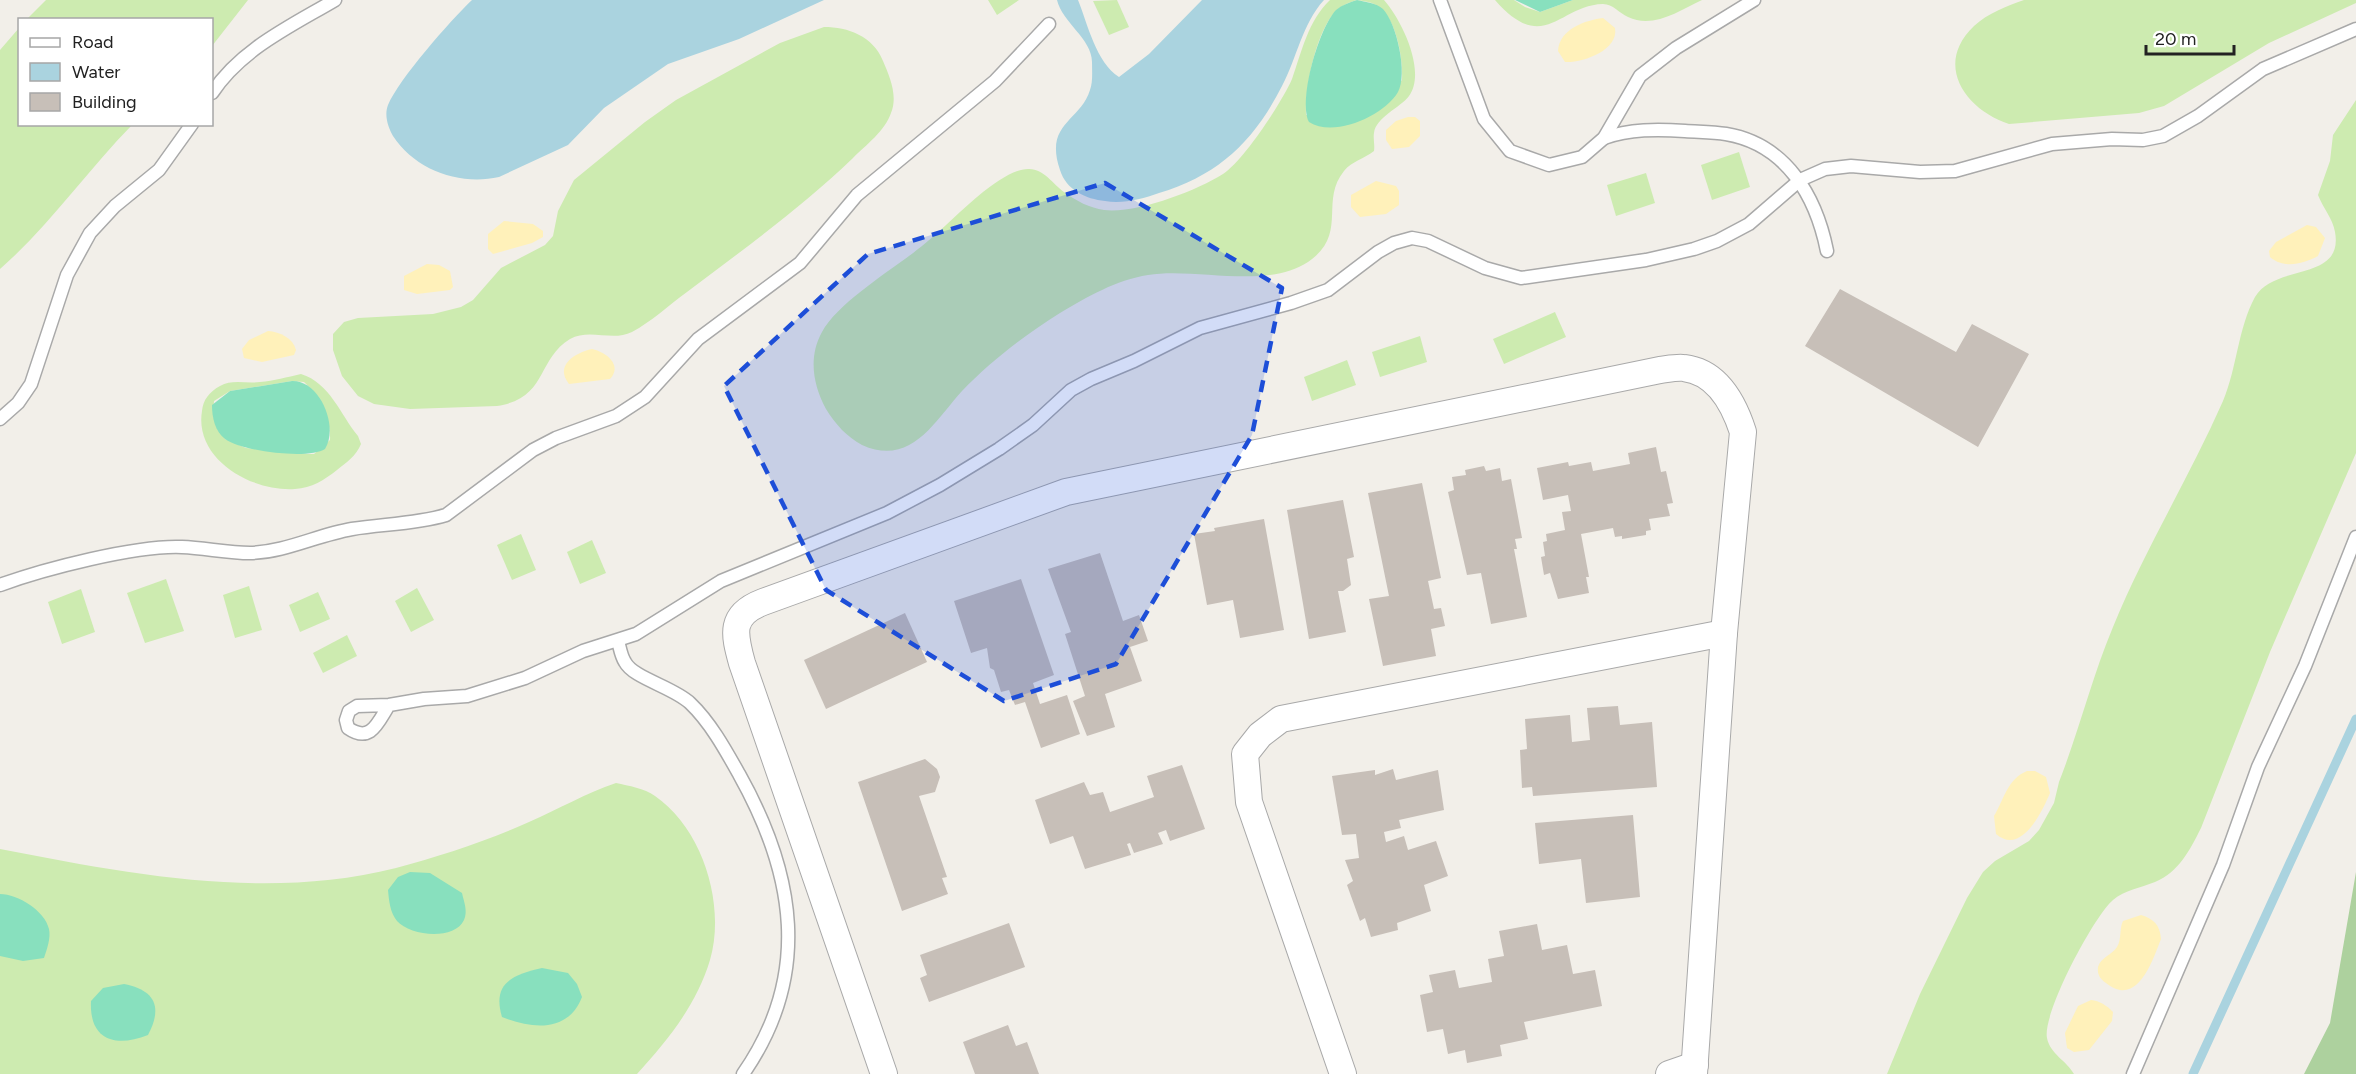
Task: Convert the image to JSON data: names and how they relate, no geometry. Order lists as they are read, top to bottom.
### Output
{
  "legend": ["Road", "Water", "Building"],
  "scale_bar": "20 m"
}
